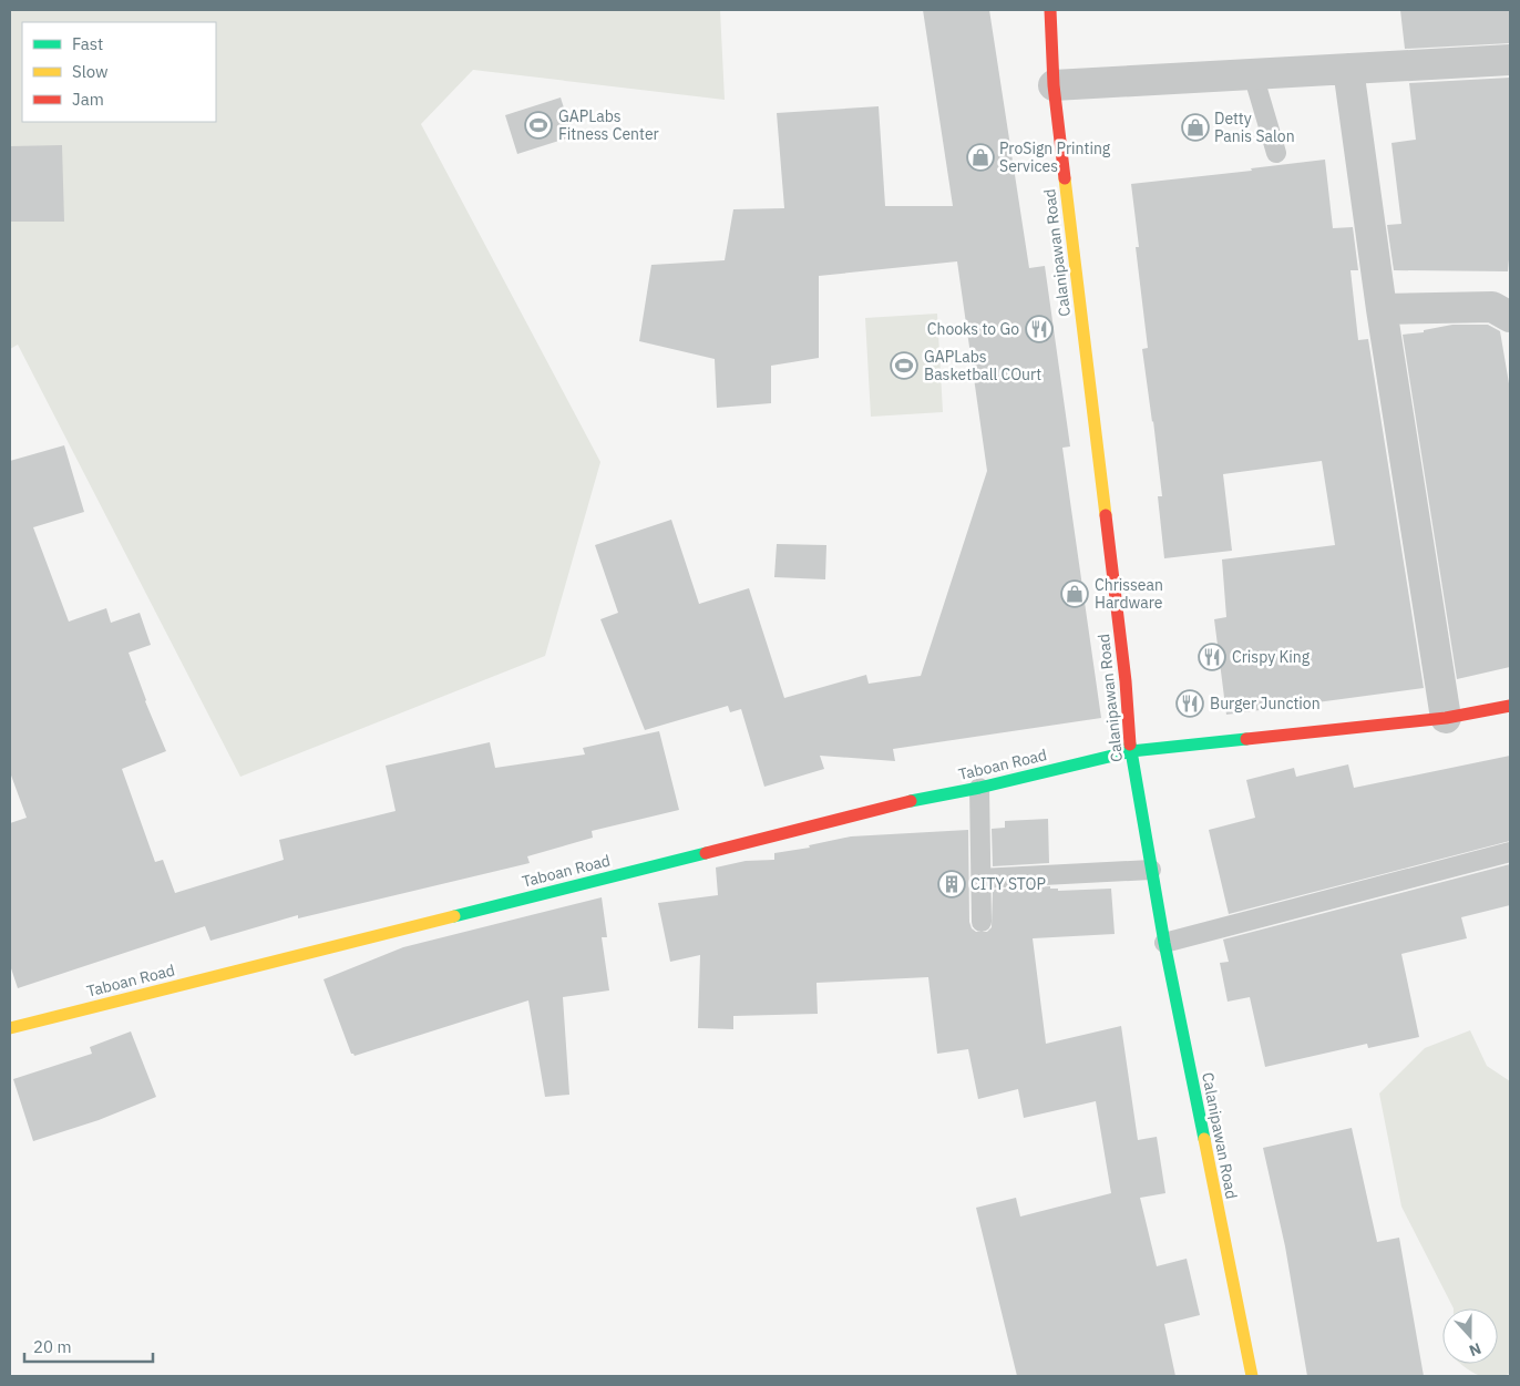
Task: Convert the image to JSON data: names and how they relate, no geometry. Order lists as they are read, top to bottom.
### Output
{
  "streets": {
    "street": ["Calanipawan Road", "Taboan Road"]
  },
  "crossings": [
    ["Calanipawan Road", "Taboan Road"]
  ],
  "places": {
    "sports": ["GAPLabs Fitness Center", "GAPLabs Basketball COurt"],
    "shop": ["Detty Panis Salon", "ProSign Printing Services", "Chrissean Hardware"],
    "restaurant": ["Chooks to Go", "Crispy King", "Burger Junction"],
    "building": ["CITY STOP"]
  },
  "legend": ["Fast", "Slow", "Jam"],
  "scale_bar": "20 m",
  "north": "bottom"
}
